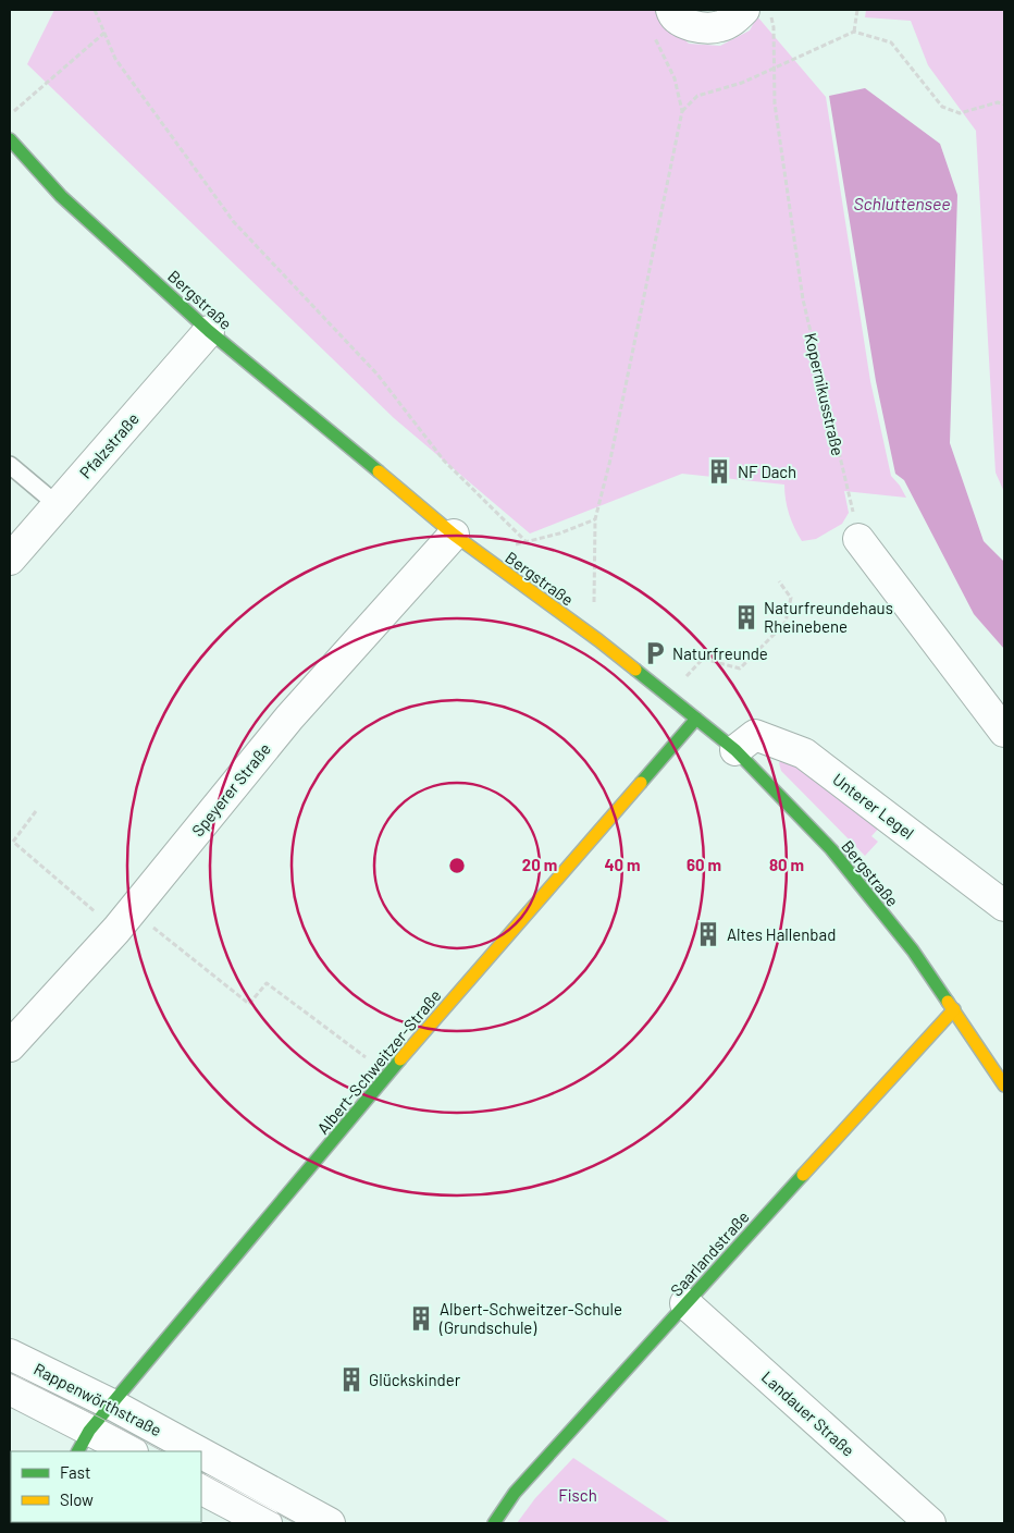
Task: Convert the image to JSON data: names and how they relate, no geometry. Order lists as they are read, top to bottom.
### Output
{
  "streets": {
    "street": [
      "Bergstraße",
      "Pfalzstraße",
      "Speyerer Straße",
      "Unterer Legel",
      "Albert-Schweitzer-Straße",
      "Saarlandstraße",
      "Rappenwörthstraße",
      "Landauer Straße"
    ],
    "path": ["Kopernikusstraße"]
  },
  "crossings": [
    ["Bergstraße", "Pfalzstraße"],
    ["Bergstraße", "Speyerer Straße"],
    ["Bergstraße", "Unterer Legel"],
    ["Bergstraße", "Albert-Schweitzer-Straße"],
    ["Bergstraße", "Saarlandstraße"],
    ["Albert-Schweitzer-Straße", "Rappenwörthstraße"],
    ["Saarlandstraße", "Landauer Straße"]
  ],
  "water": ["Schluttensee"],
  "parks": ["Fisch"],
  "places": {
    "building": [
      "NF Dach",
      "Naturfreundehaus Rheinebene",
      "Altes Hallenbad",
      "Albert-Schweitzer-Schule (Grundschule)",
      "Glückskinder"
    ],
    "parking": ["Naturfreunde"]
  },
  "legend": ["Fast", "Slow"],
  "rings": [
    "20 m",
    "40 m",
    "60 m",
    "80 m"
  ]
}
